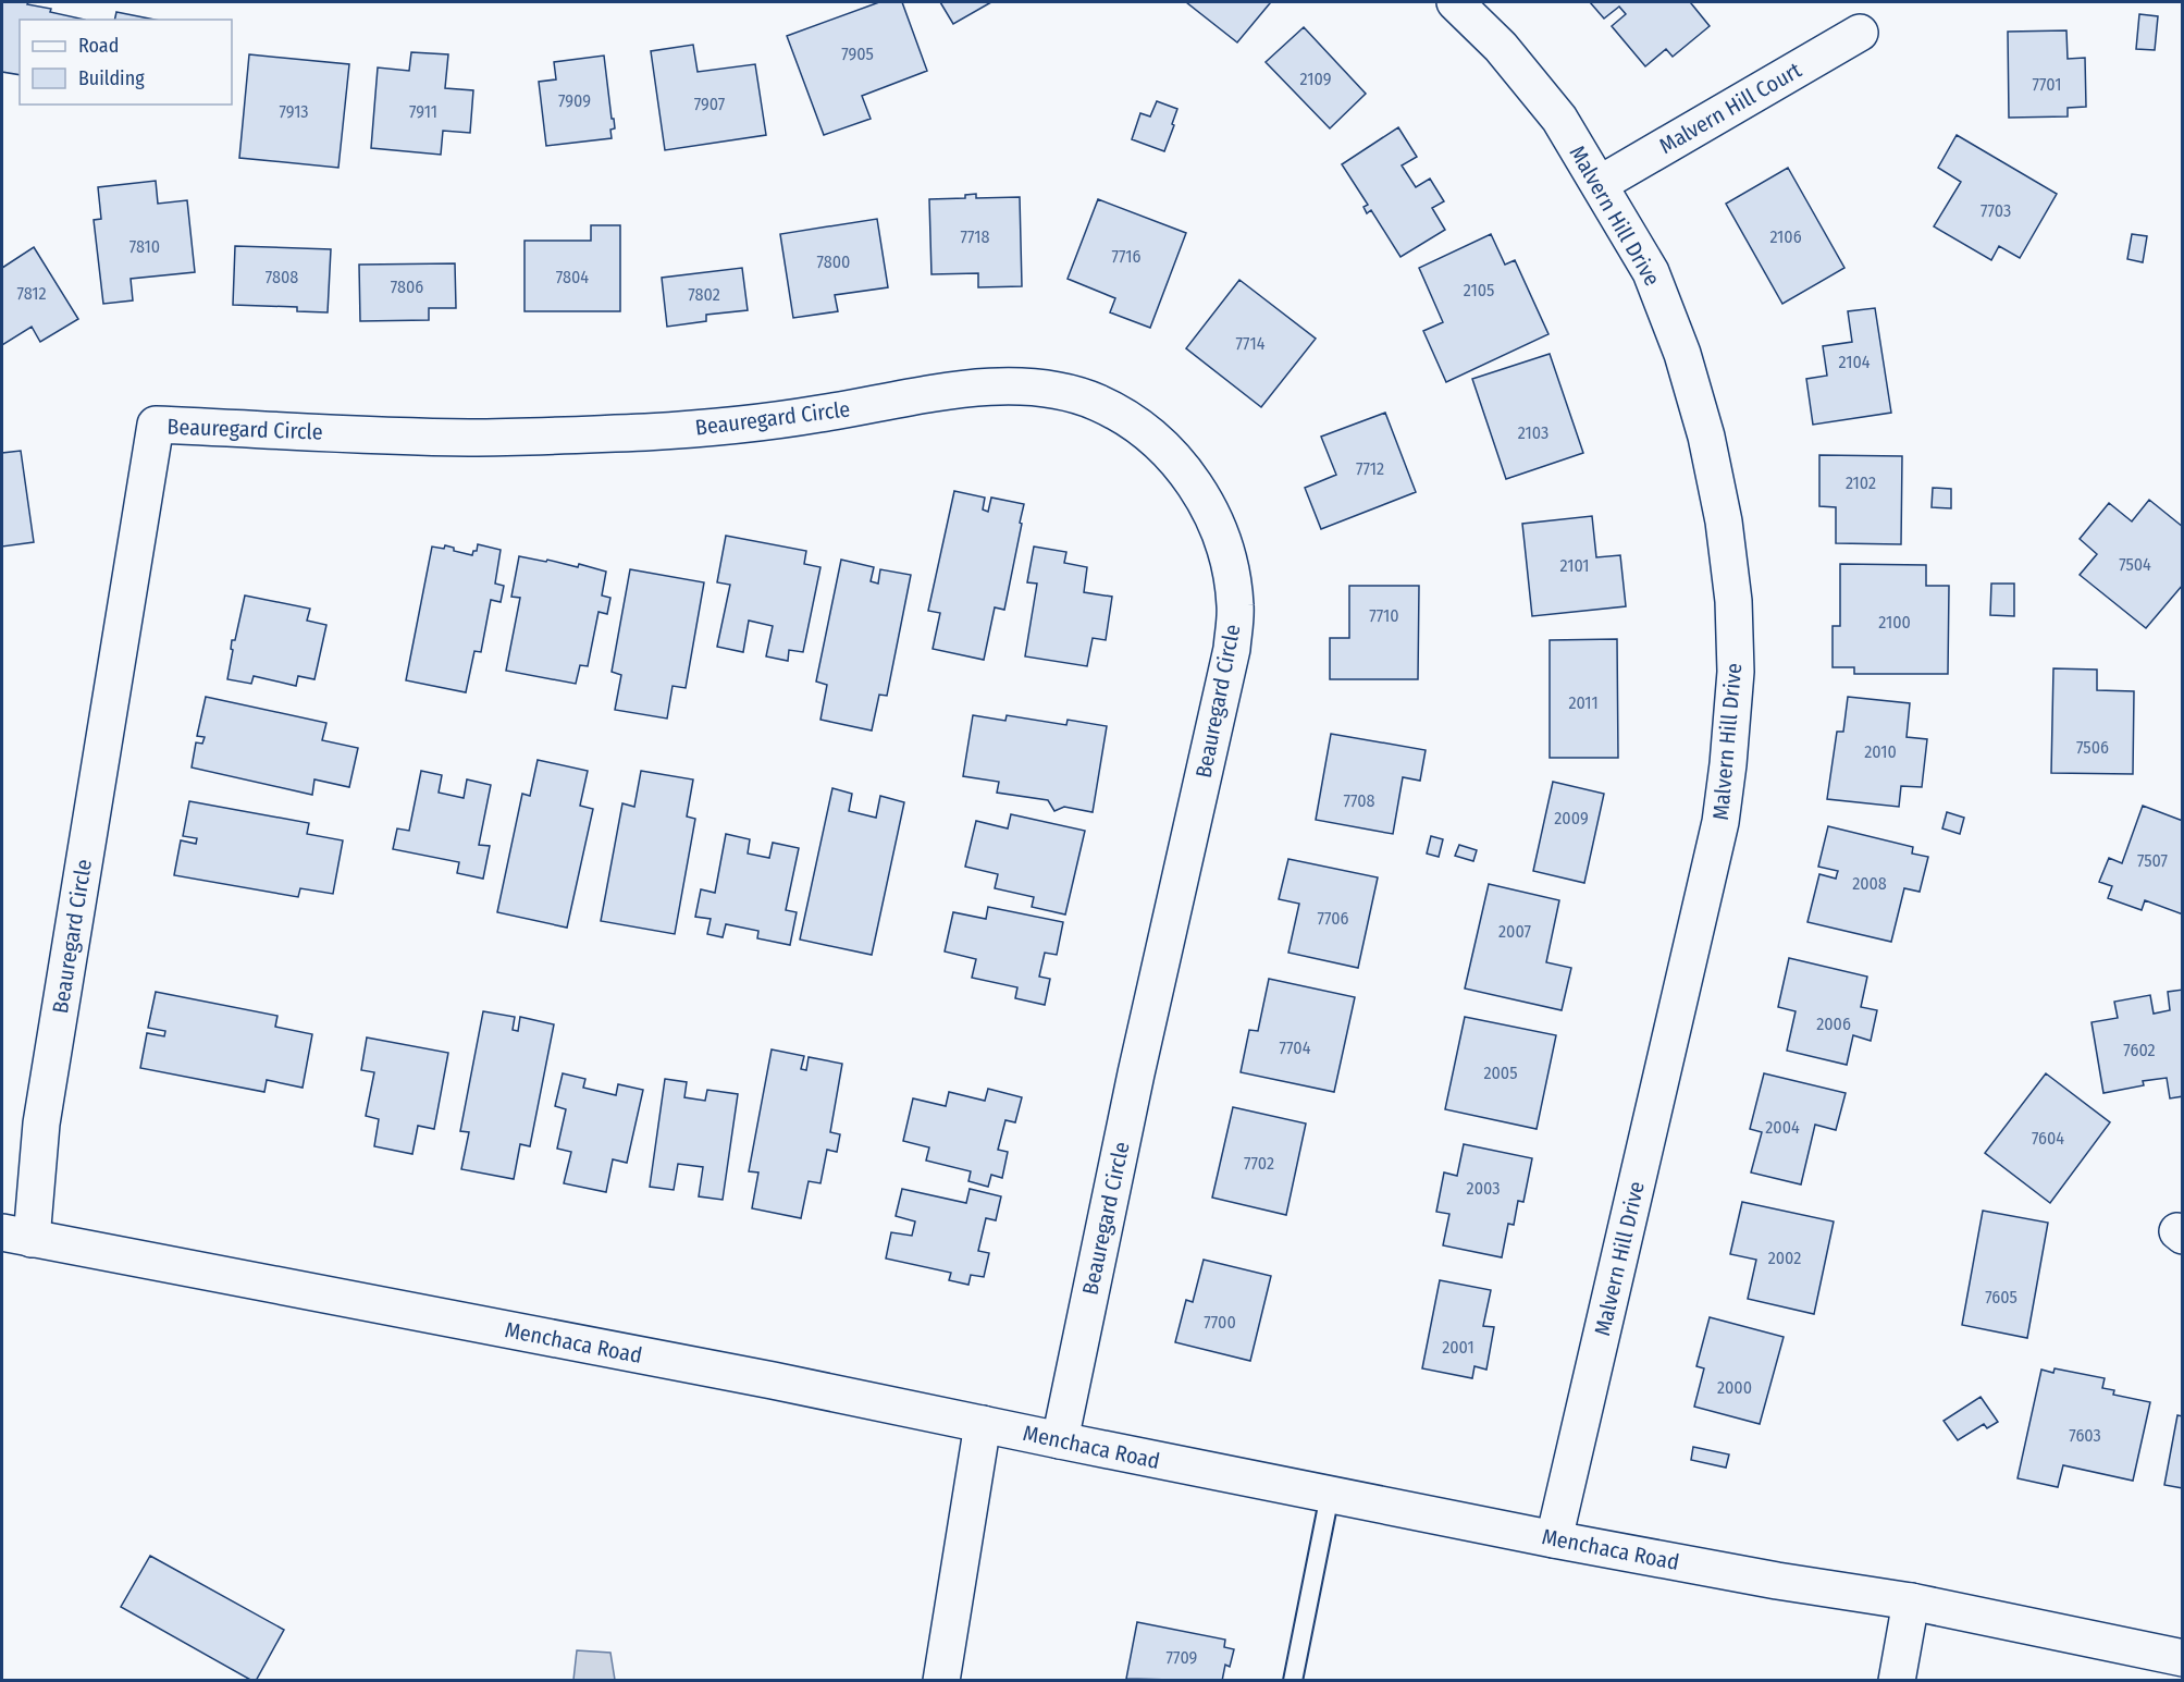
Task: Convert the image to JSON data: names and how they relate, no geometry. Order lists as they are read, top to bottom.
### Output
{
  "streets": {
    "street": [
      "Malvern Hill Court",
      "Malvern Hill Drive",
      "Beauregard Circle",
      "Menchaca Road"
    ]
  },
  "crossings": [
    ["Malvern Hill Court", "Malvern Hill Drive"],
    ["Malvern Hill Drive", "Menchaca Road"],
    ["Beauregard Circle", "Menchaca Road"]
  ],
  "house_numbers": [
    "7905",
    "2109",
    "7701",
    "7909",
    "7907",
    "7913",
    "7911",
    "7703",
    "7718",
    "2106",
    "7810",
    "7716",
    "7800",
    "7808",
    "7804",
    "7806",
    "2105",
    "7812",
    "7802",
    "7714",
    "2104",
    "2103",
    "7712",
    "2102",
    "7504",
    "2101",
    "7710",
    "2100",
    "2011",
    "7506",
    "2010",
    "7708",
    "2009",
    "7507",
    "2008",
    "7706",
    "2007",
    "2006",
    "7704",
    "7602",
    "2005",
    "2004",
    "7604",
    "7702",
    "2003",
    "2002",
    "7605",
    "7700",
    "2001",
    "2000",
    "7603",
    "7709"
  ],
  "legend": ["Road", "Building"]
}
